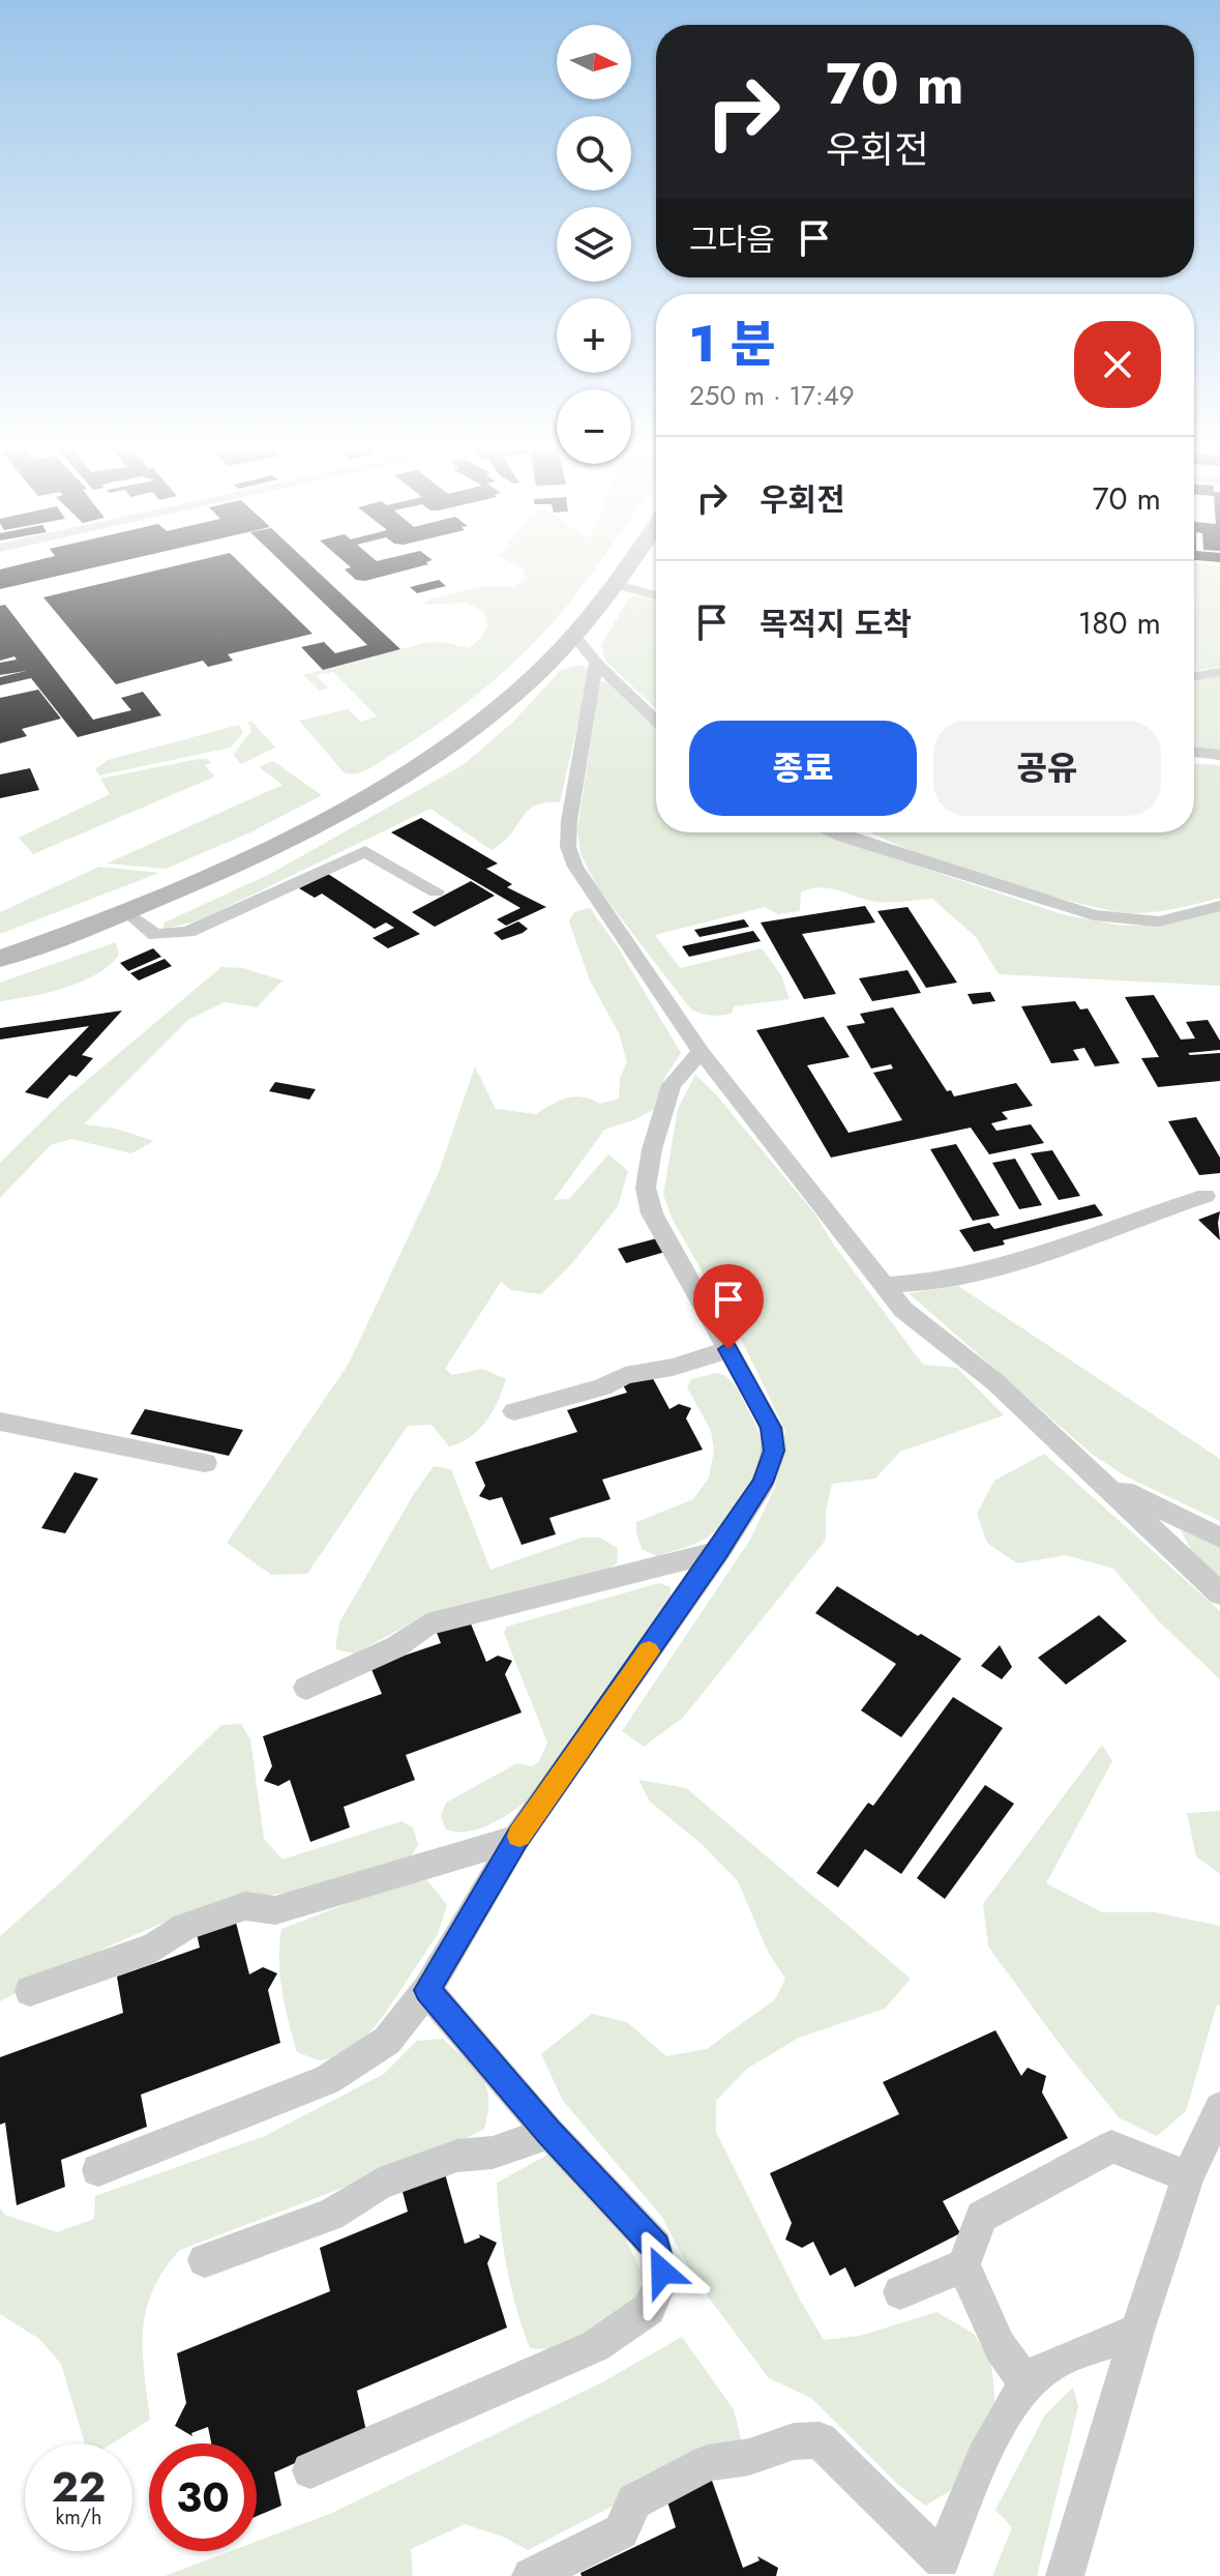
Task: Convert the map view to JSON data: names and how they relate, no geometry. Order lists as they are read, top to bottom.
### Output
{
  "north": "right",
  "page": {
    "map_buttons": ["+", "−"],
    "turn": ["70 m", "우회전"],
    "then": "그다음",
    "heading": ["1 분", "250 m · 17:49"],
    "list": [
      {
        "name": "우회전",
        "value": "70 m"
      },
      {
        "name": "목적지 도착",
        "value": "180 m"
      }
    ],
    "buttons": ["종료", "공유"],
    "speed": "22 km/h",
    "limit": "30"
  }
}
